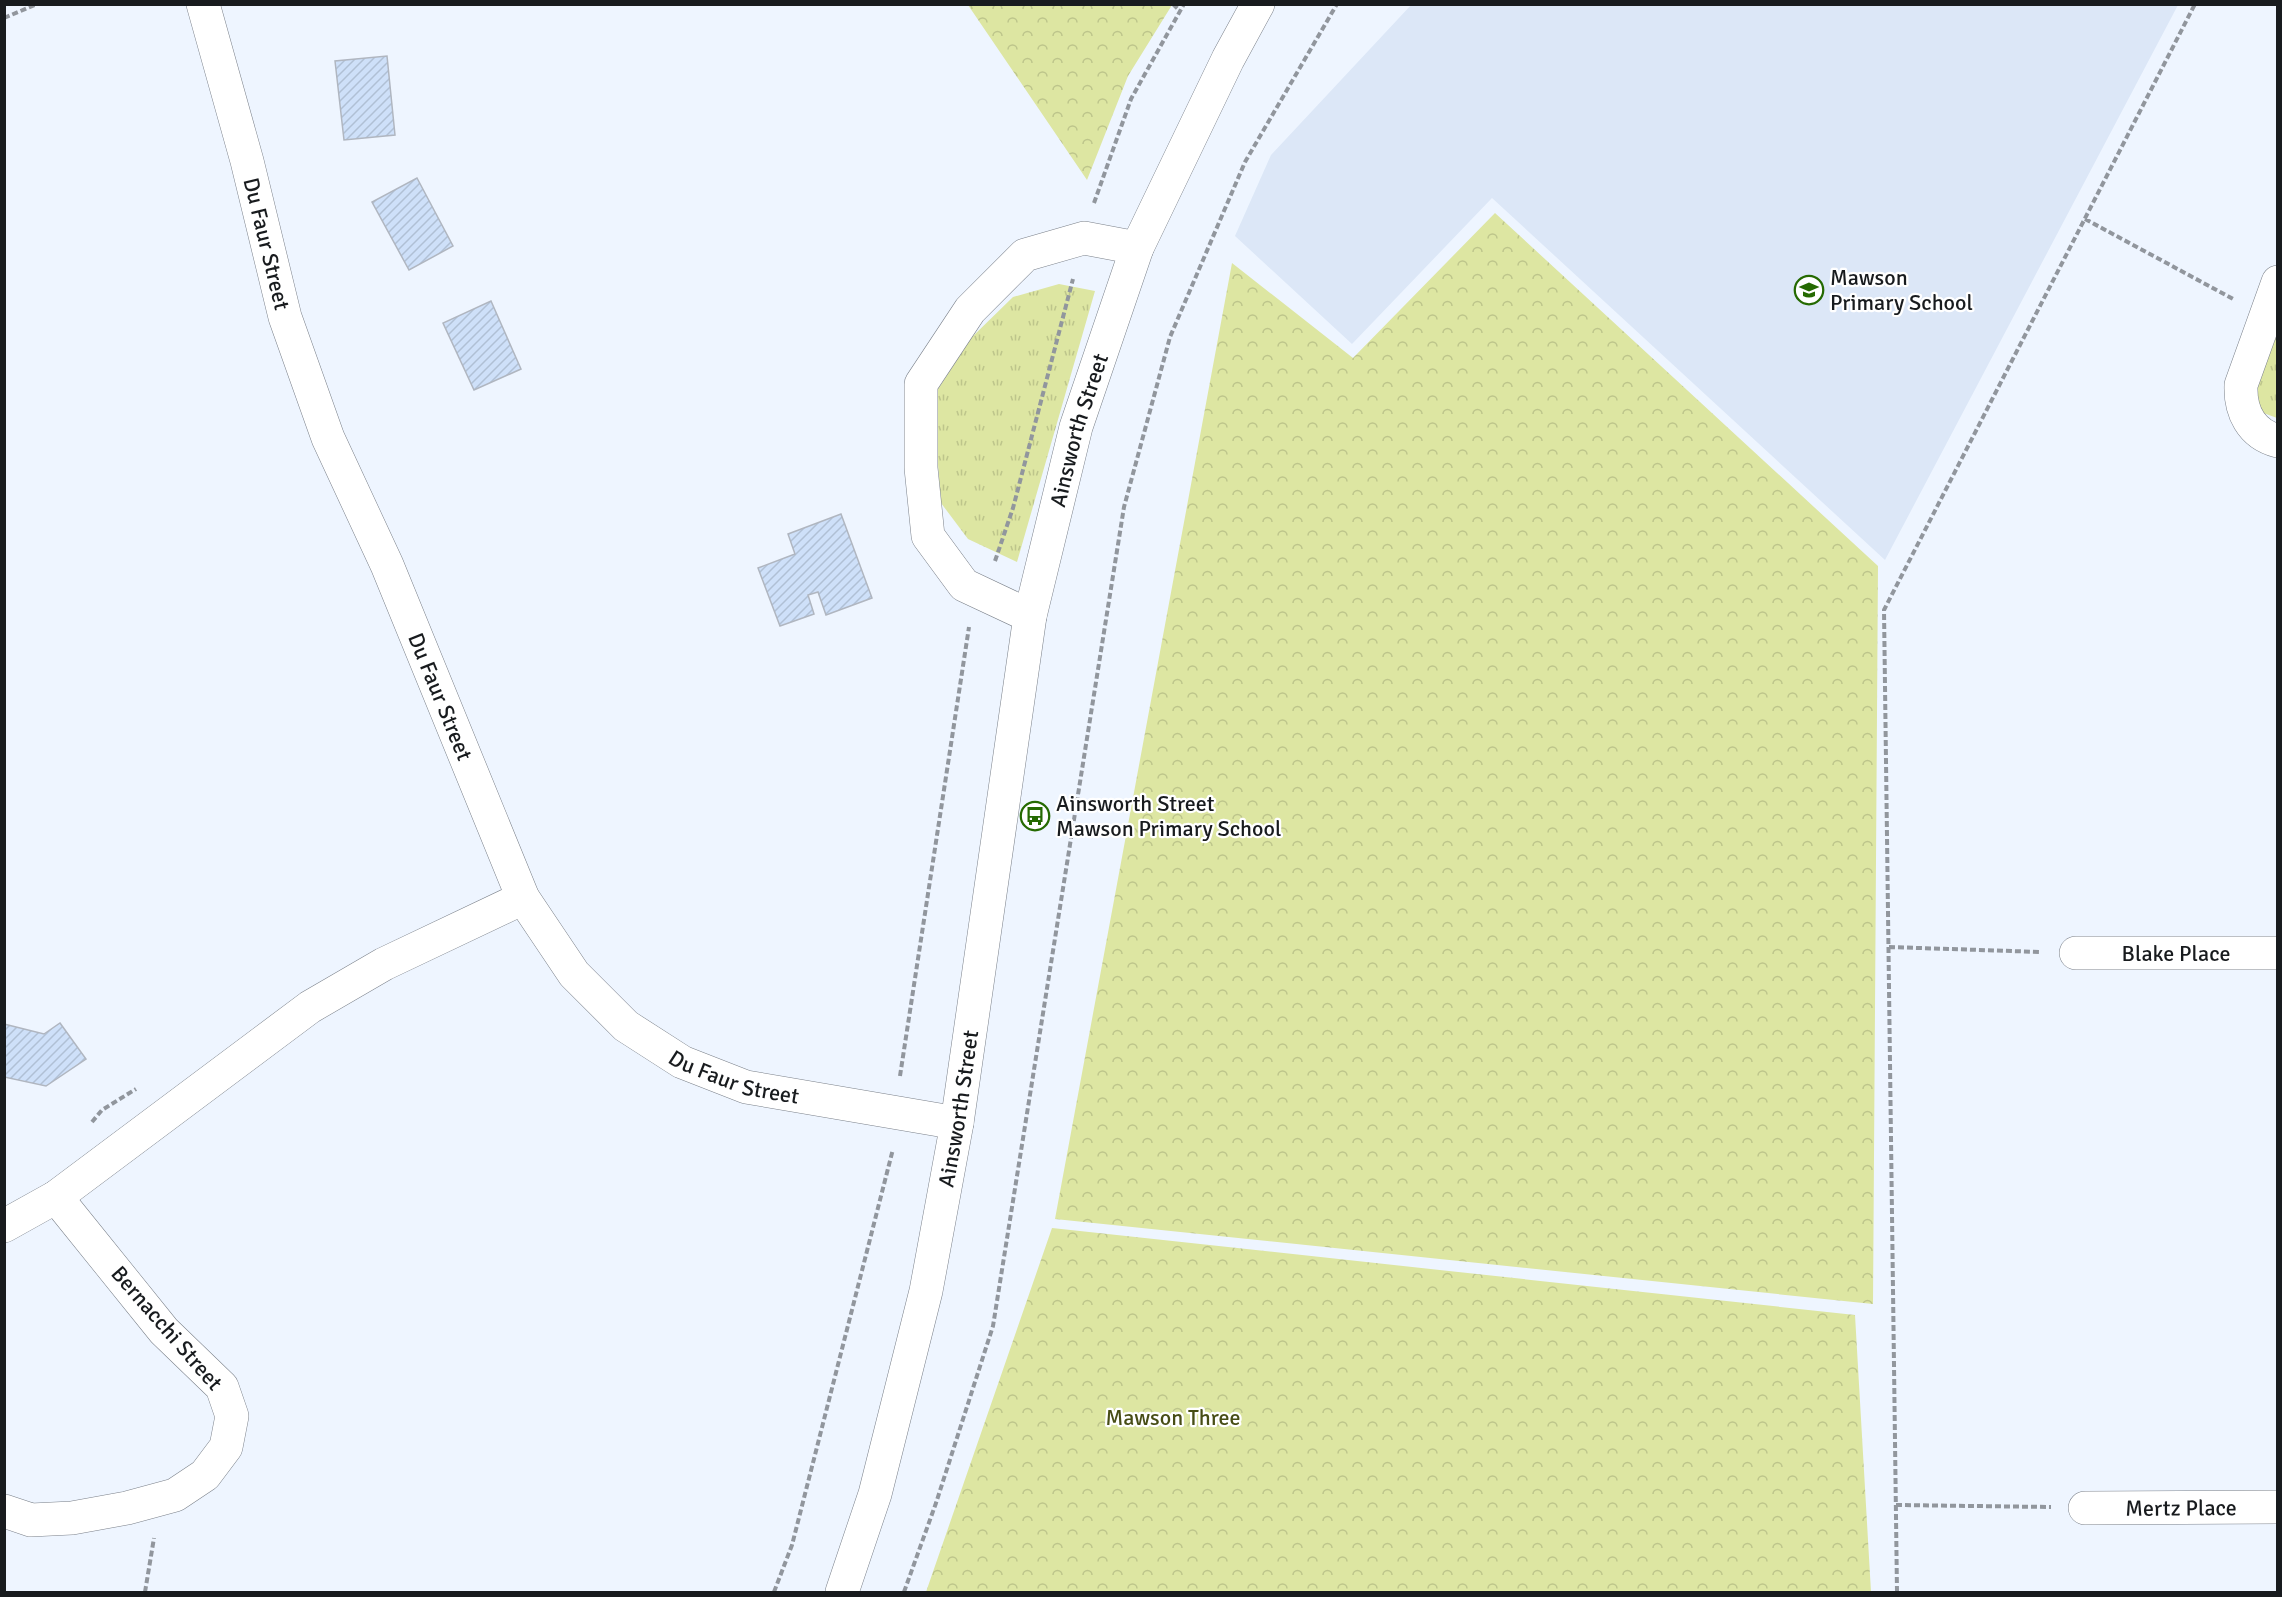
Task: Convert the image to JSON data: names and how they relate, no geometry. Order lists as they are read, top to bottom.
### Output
{
  "streets": {
    "street": [
      "Du Faur Street",
      "Ainsworth Street",
      "Blake Place",
      "Bernacchi Street",
      "Mertz Place"
    ]
  },
  "crossings": [
    ["Du Faur Street", "Ainsworth Street"]
  ],
  "parks": ["Mawson Three"],
  "places": {
    "school or university": ["Mawson Primary School"],
    "bus stop": ["Ainsworth Street Mawson Primary School"]
  }
}
